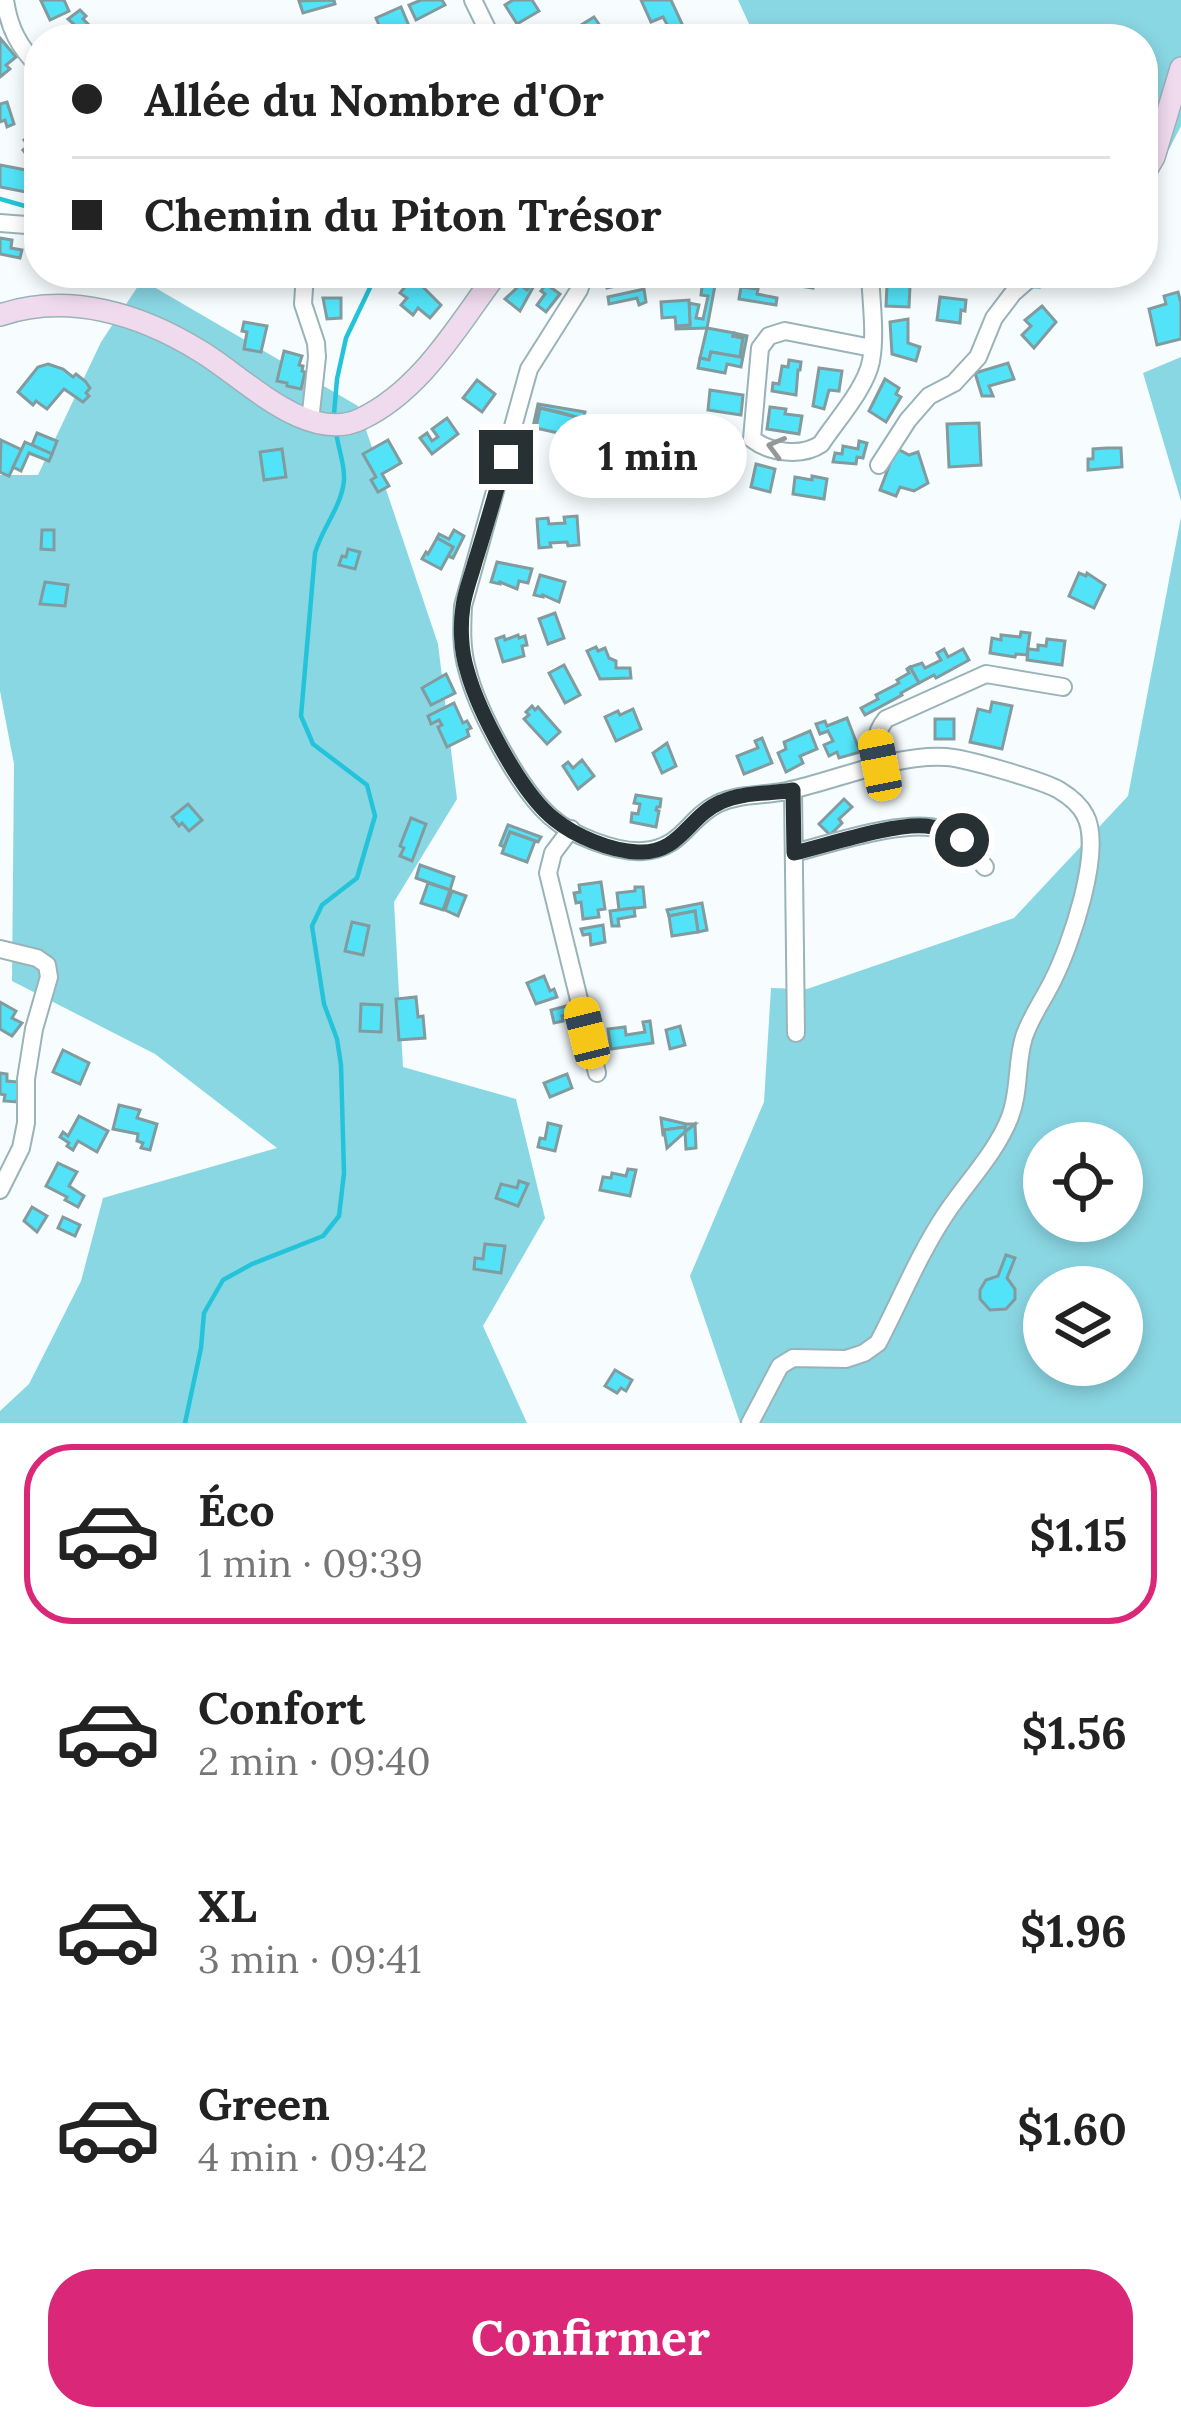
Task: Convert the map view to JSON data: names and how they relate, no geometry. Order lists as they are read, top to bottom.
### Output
{
  "page": {
    "banner": ["Allée du Nombre d'Or", "Chemin du Piton Trésor"],
    "bubble": "1 min",
    "list": [
      {
        "name": "Éco",
        "note": "1 min · 09:39",
        "value": "$1.15"
      },
      {
        "name": "Confort",
        "note": "2 min · 09:40",
        "value": "$1.56"
      },
      {
        "name": "XL",
        "note": "3 min · 09:41",
        "value": "$1.96"
      },
      {
        "name": "Green",
        "note": "4 min · 09:42",
        "value": "$1.60"
      }
    ],
    "buttons": "Confirmer"
  }
}
